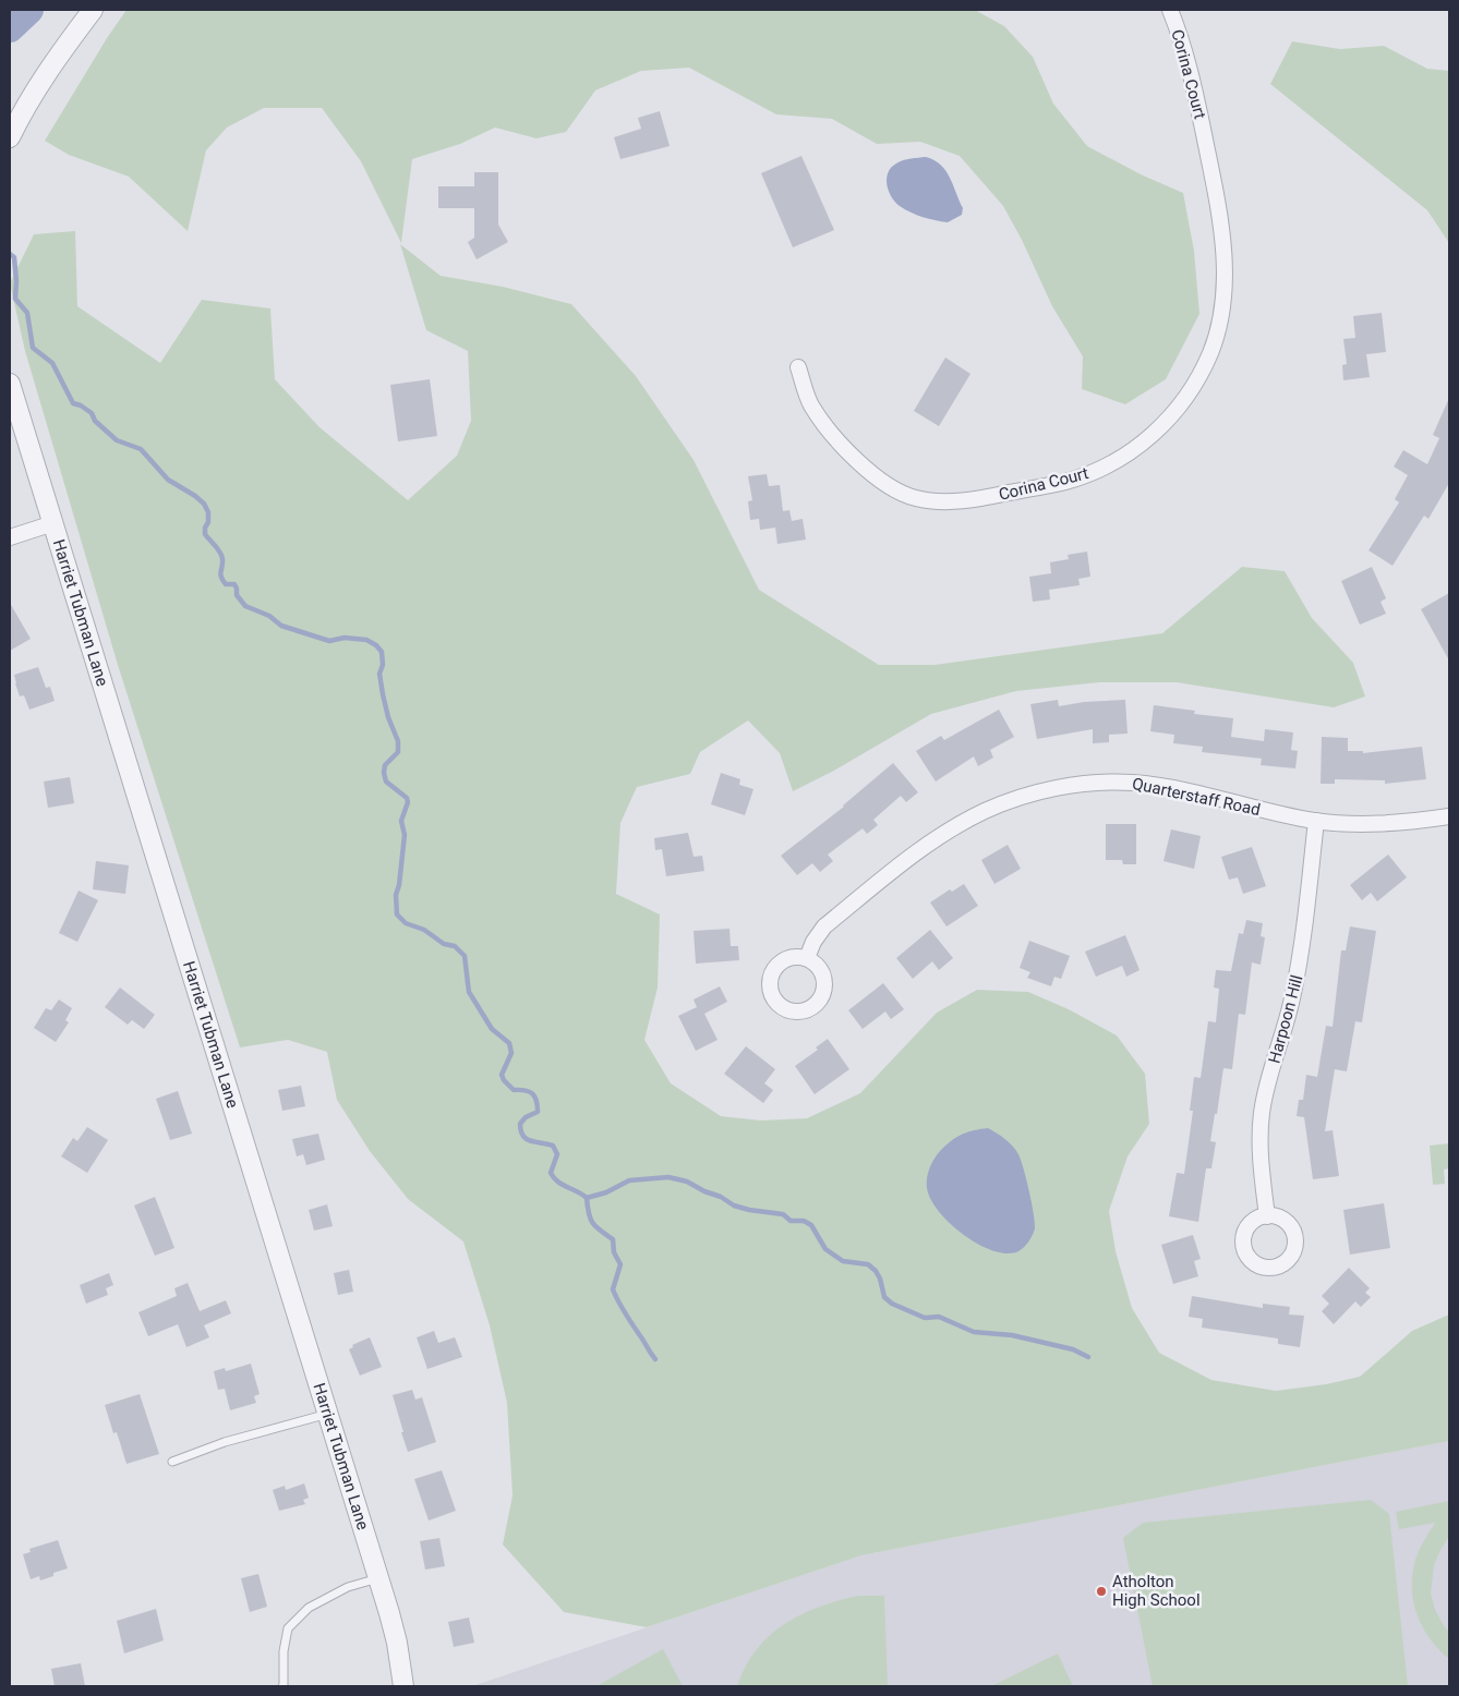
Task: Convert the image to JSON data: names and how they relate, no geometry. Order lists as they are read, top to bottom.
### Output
{
  "streets": {
    "street": [
      "Corina Court",
      "Harriet Tubman Lane",
      "Quarterstaff Road",
      "Harpoon Hill"
    ]
  },
  "crossings": [
    ["Quarterstaff Road", "Harpoon Hill"]
  ],
  "places": ["Atholton High School"]
}
